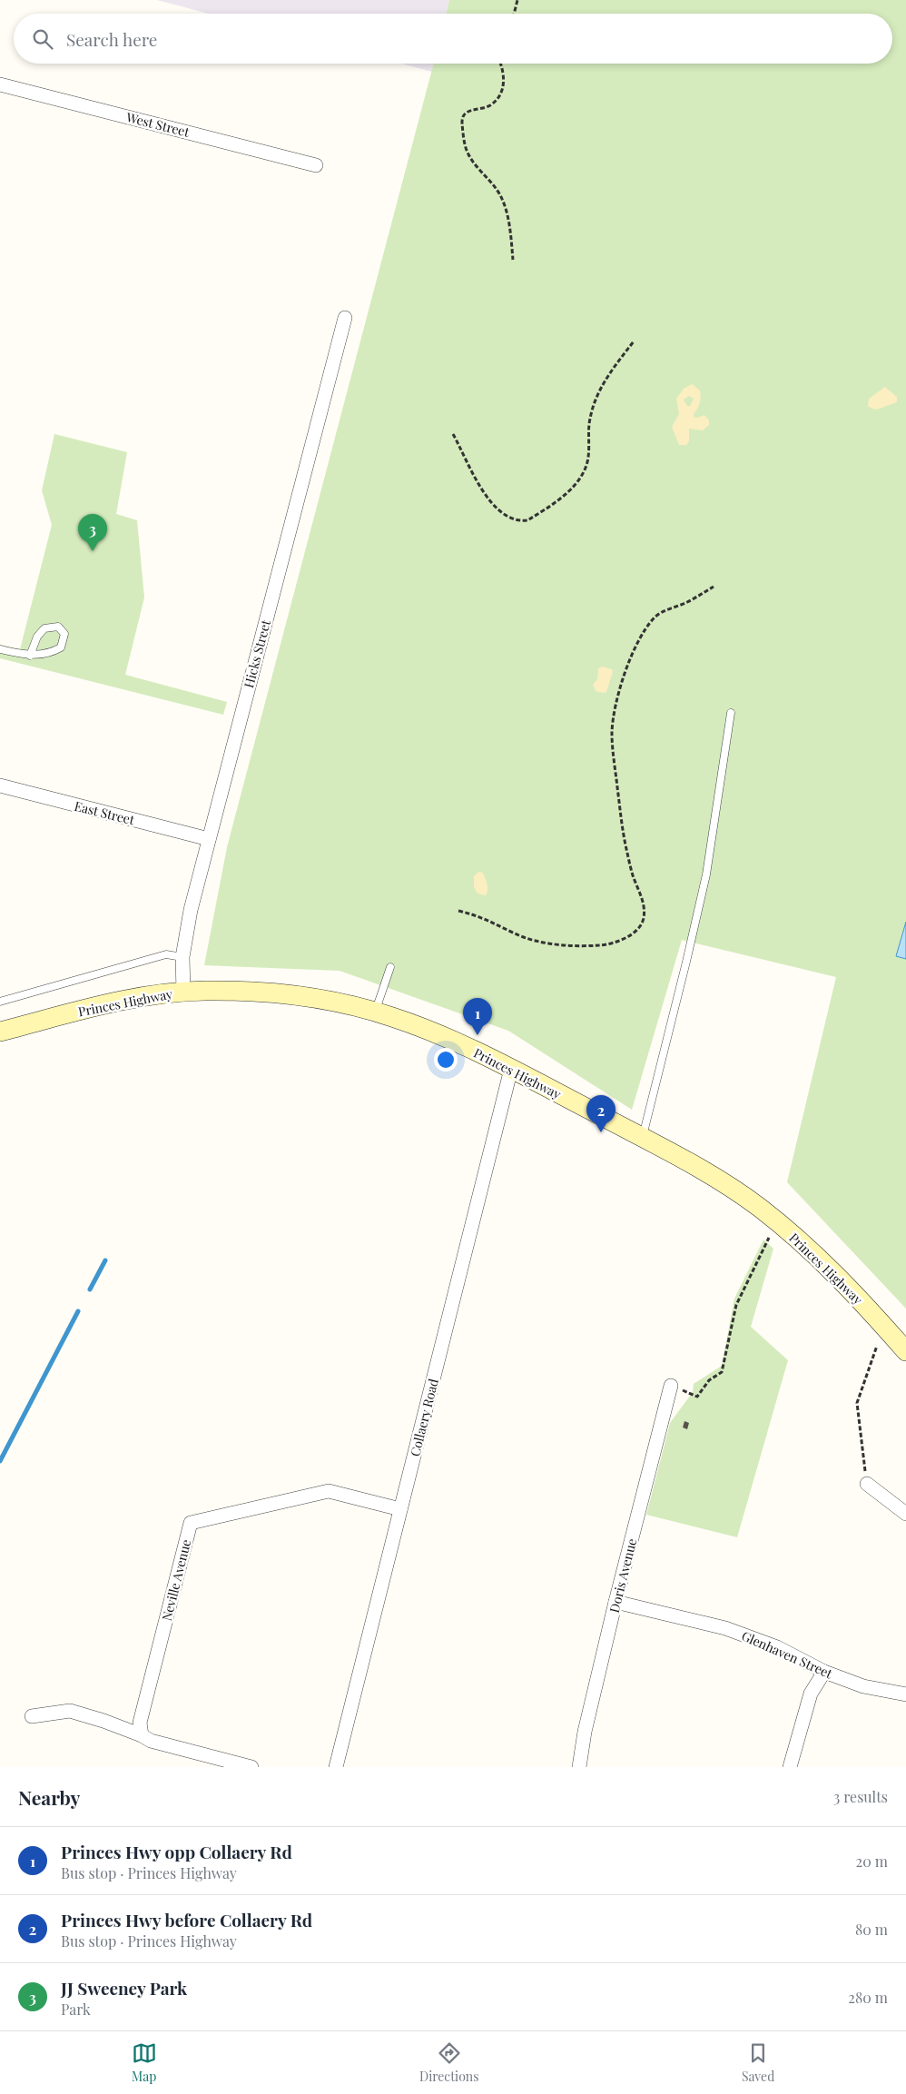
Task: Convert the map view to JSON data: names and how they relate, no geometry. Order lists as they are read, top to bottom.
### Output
{
  "streets": {
    "main road": ["Princes Highway"],
    "street": [
      "West Street",
      "Hicks Street",
      "East Street",
      "Collaery Road",
      "Doris Avenue",
      "Neville Avenue",
      "Glenhaven Street"
    ]
  },
  "crossings": [
    ["Hicks Street", "East Street"],
    ["Hicks Street", "Princes Highway"],
    ["Princes Highway", "Collaery Road"],
    ["Collaery Road", "Neville Avenue"],
    ["Doris Avenue", "Glenhaven Street"]
  ],
  "page": {
    "search": "Search here",
    "pins": ["3", "1", "2"],
    "heading": ["Nearby", "3 results"],
    "list": [
      {
        "mark": "1",
        "name": "Princes Hwy opp Collaery Rd",
        "note": "Bus stop · Princes Highway",
        "value": "20 m"
      },
      {
        "mark": "2",
        "name": "Princes Hwy before Collaery Rd",
        "note": "Bus stop · Princes Highway",
        "value": "80 m"
      },
      {
        "mark": "3",
        "name": "JJ Sweeney Park",
        "note": "Park",
        "value": "280 m"
      }
    ],
    "nav": ["Map", "Directions", "Saved"]
  }
}
